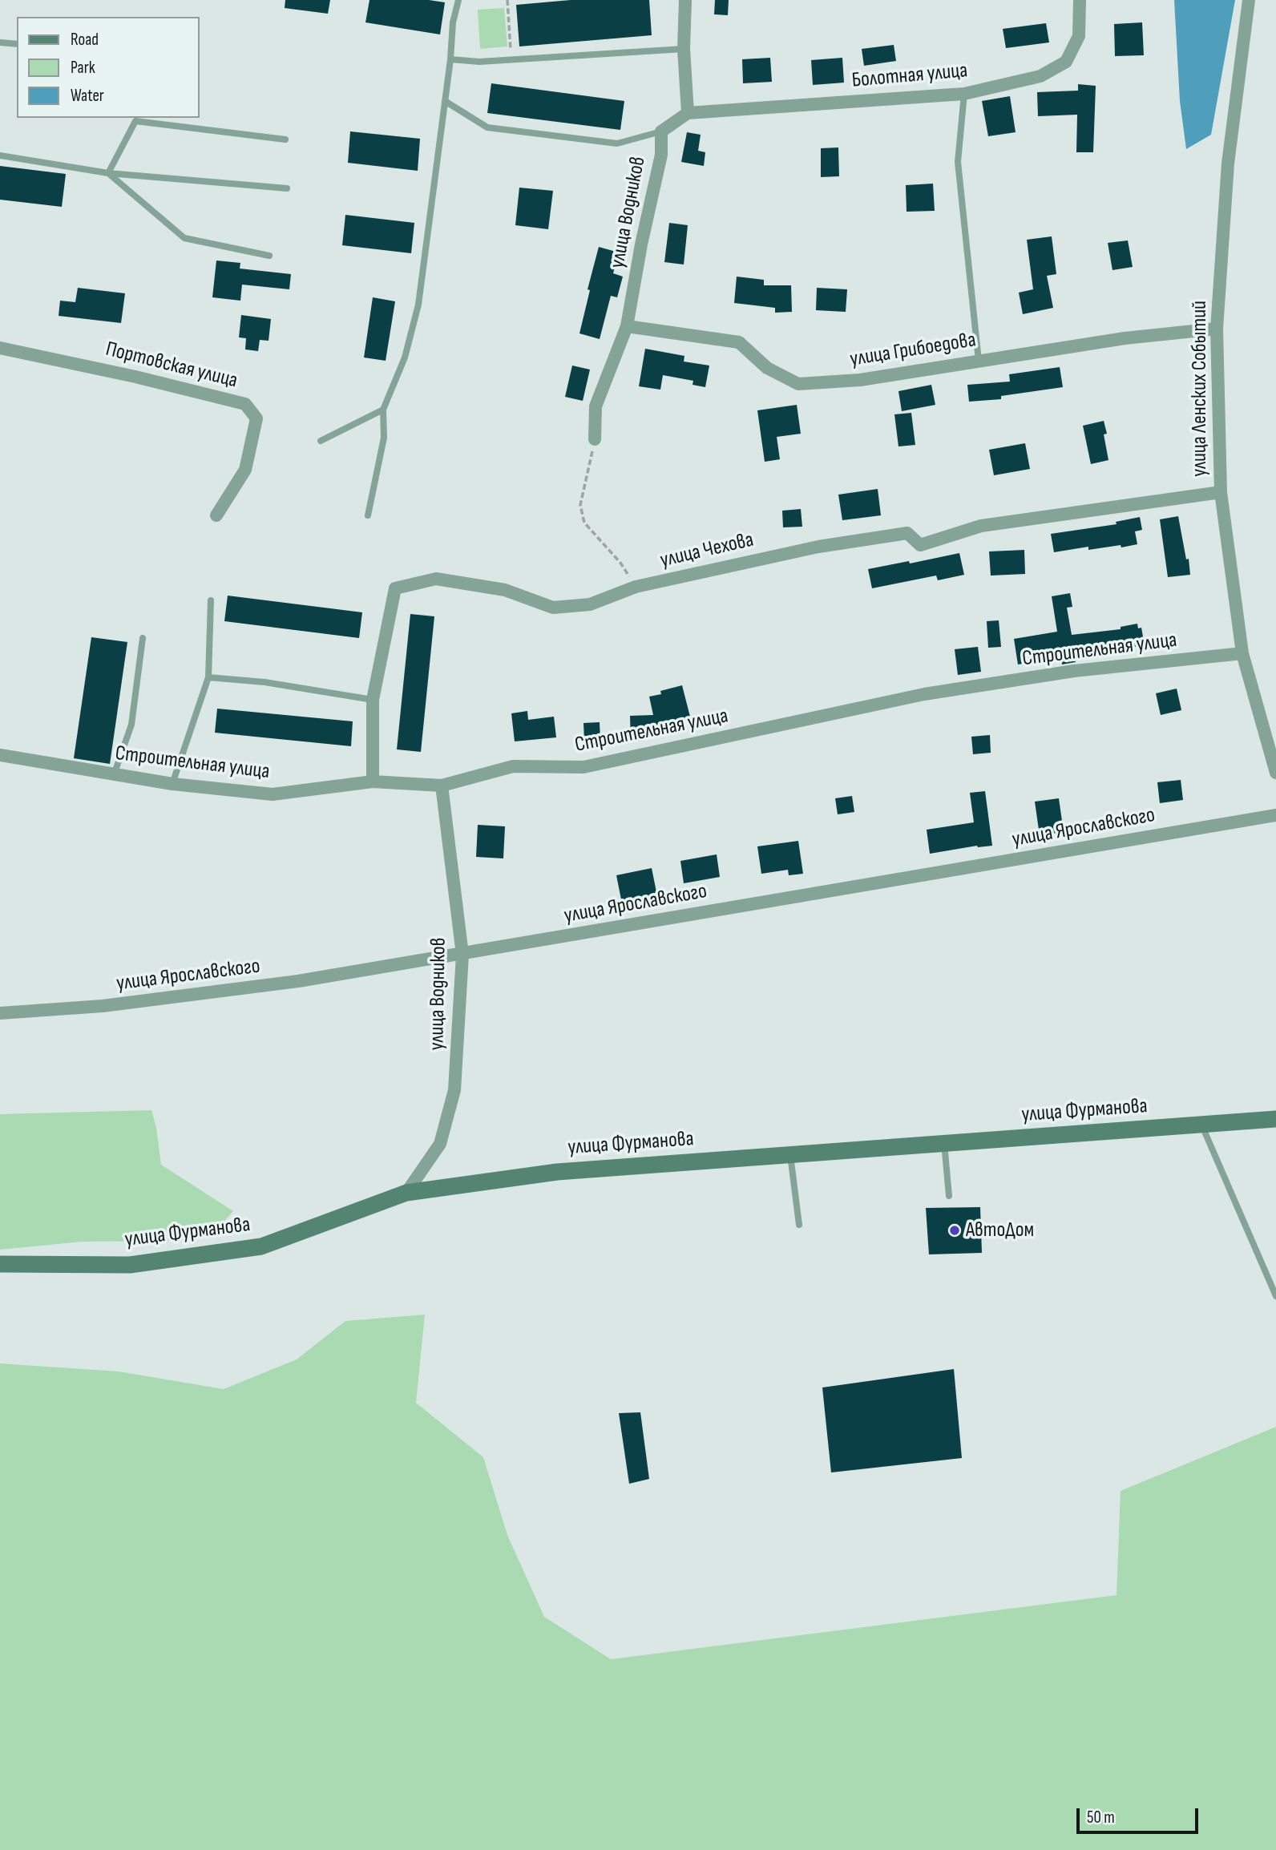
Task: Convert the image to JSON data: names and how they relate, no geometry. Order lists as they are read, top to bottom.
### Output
{
  "streets": {
    "main road": ["улица Фурманова"],
    "street": [
      "Болотная улица",
      "улица Водников",
      "улица Грибоедова",
      "Портовская улица",
      "улица Ленских Событий",
      "улица Чехова",
      "Строительная улица",
      "улица Ярославского"
    ]
  },
  "crossings": [
    ["Болотная улица", "улица Водников"],
    ["улица Водников", "улица Грибоедова"],
    ["улица Водников", "Строительная улица"],
    ["улица Водников", "улица Ярославского"],
    ["улица Водников", "улица Фурманова"],
    ["улица Грибоедова", "улица Ленских Событий"],
    ["улица Ленских Событий", "улица Чехова"],
    ["улица Ленских Событий", "Строительная улица"],
    ["улица Чехова", "Строительная улица"]
  ],
  "places": ["АвтоДом"],
  "legend": ["Road", "Park", "Water"],
  "scale_bar": "50 m"
}
